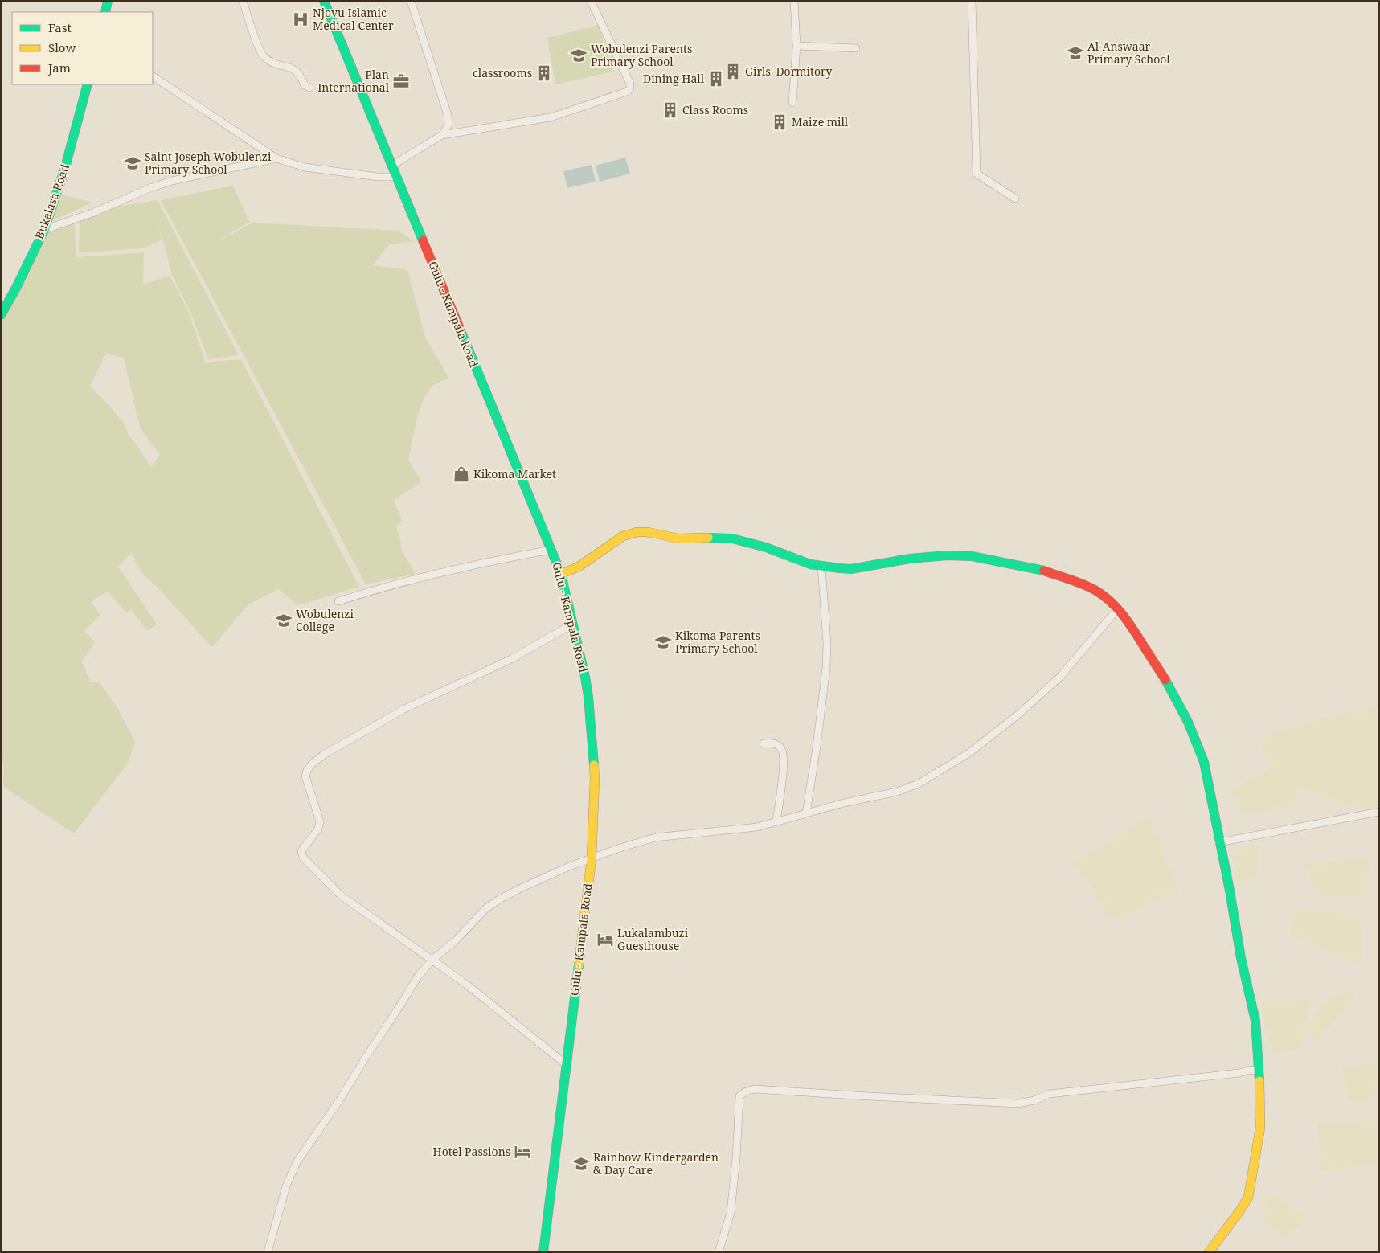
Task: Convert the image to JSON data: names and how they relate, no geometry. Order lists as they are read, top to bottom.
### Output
{
  "streets": {
    "street": ["Bukalasa Road", "Gulu - Kampala Road"]
  },
  "places": {
    "hospital": ["Njovu Islamic Medical Center"],
    "school or university": [
      "Al-Answaar Primary School",
      "Wobulenzi Parents Primary School",
      "Saint Joseph Wobulenzi Primary School",
      "Wobulenzi College",
      "Kikoma Parents Primary School",
      "Rainbow Kindergarden & Day Care"
    ],
    "building": [
      "Girls' Dormitory",
      "classrooms",
      "Dining Hall",
      "Class Rooms",
      "Maize mill"
    ],
    "office": ["Plan International"],
    "shop": ["Kikoma Market"],
    "hotel": ["Lukalambuzi Guesthouse", "Hotel Passions"]
  },
  "legend": ["Fast", "Slow", "Jam"]
}
